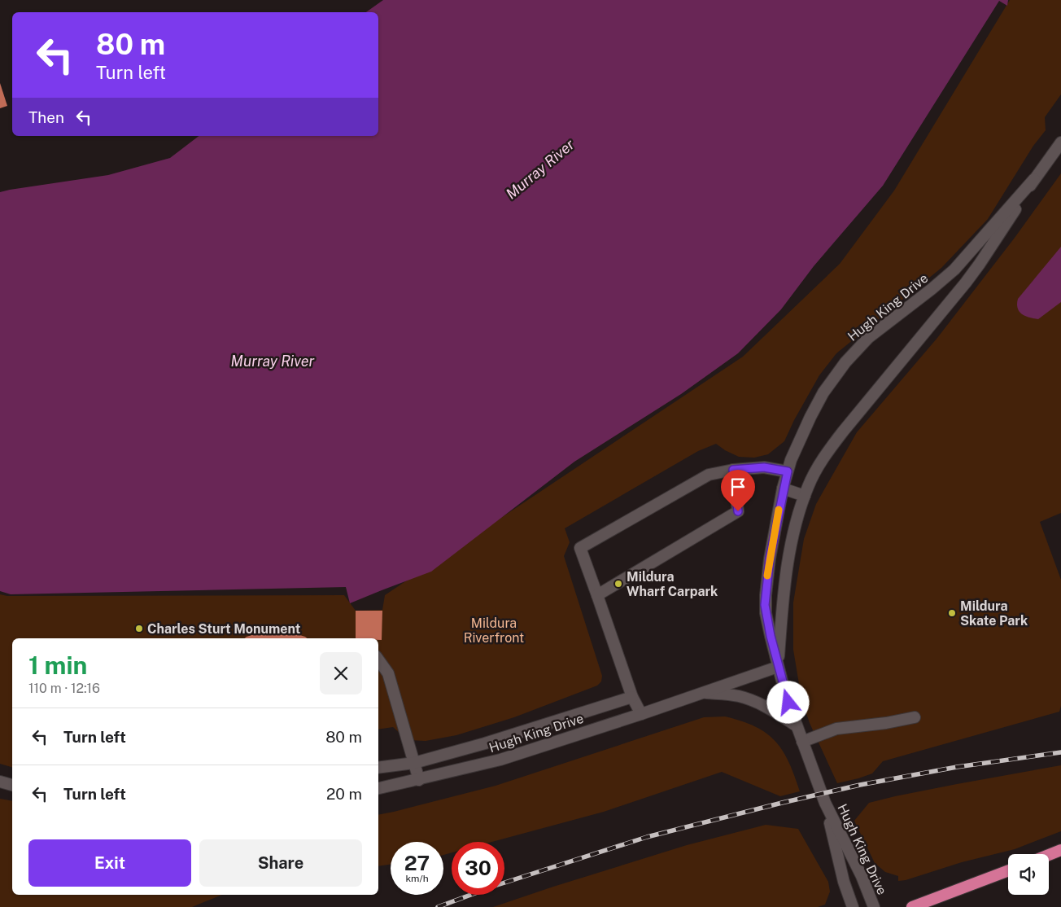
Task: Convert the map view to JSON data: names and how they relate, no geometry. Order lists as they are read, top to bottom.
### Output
{
  "streets": {
    "street": ["Hugh King Drive"]
  },
  "water": ["Murray River"],
  "parks": ["Mildura Riverfront"],
  "places": ["Mildura Wharf Carpark", "Mildura Skate Park", "Charles Sturt Monument"],
  "page": {
    "turn": ["80 m", "Turn left"],
    "then": "Then",
    "heading": ["1 min", "110 m · 12:16"],
    "list": [
      {
        "name": "Turn left",
        "value": "80 m"
      },
      {
        "name": "Turn left",
        "value": "20 m"
      }
    ],
    "buttons": ["Exit", "Share"],
    "speed": "27 km/h",
    "limit": "30"
  }
}
